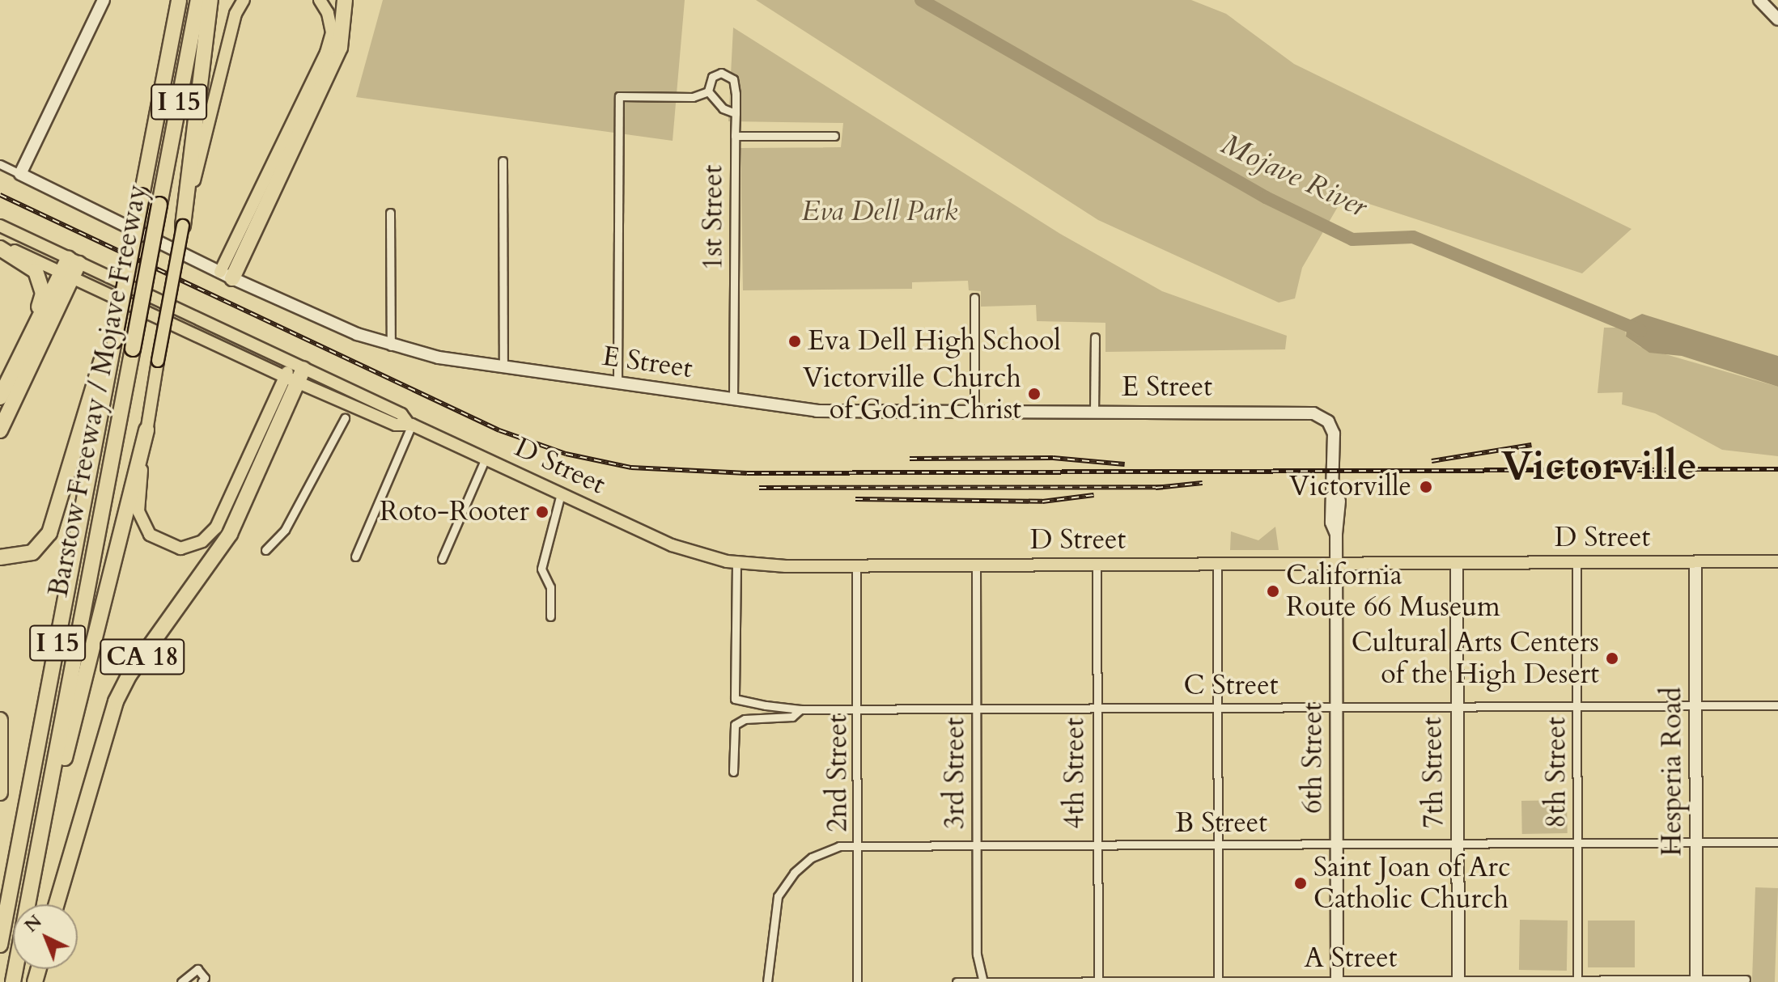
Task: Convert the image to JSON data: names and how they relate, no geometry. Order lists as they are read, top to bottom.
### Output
{
  "streets": {
    "highway": ["I 15", "Barstow Freeway / Mojave Freeway", "CA 18"],
    "main road": ["D Street"],
    "street": [
      "1st Street",
      "E Street",
      "C Street",
      "6th Street",
      "Hesperia Road",
      "7th Street",
      "8th Street",
      "2nd Street",
      "3rd Street",
      "4th Street",
      "B Street",
      "A Street"
    ]
  },
  "crossings": [
    ["1st Street", "E Street"],
    ["E Street", "6th Street"],
    ["D Street", "CA 18"],
    ["D Street", "6th Street"],
    ["D Street", "Hesperia Road"],
    ["D Street", "7th Street"],
    ["D Street", "8th Street"],
    ["D Street", "2nd Street"],
    ["D Street", "3rd Street"],
    ["D Street", "4th Street"],
    ["C Street", "6th Street"],
    ["C Street", "Hesperia Road"],
    ["C Street", "7th Street"],
    ["C Street", "8th Street"],
    ["C Street", "2nd Street"],
    ["C Street", "3rd Street"],
    ["C Street", "4th Street"],
    ["6th Street", "B Street"],
    ["6th Street", "A Street"],
    ["Hesperia Road", "B Street"],
    ["Hesperia Road", "A Street"],
    ["7th Street", "B Street"],
    ["7th Street", "A Street"],
    ["8th Street", "B Street"],
    ["8th Street", "A Street"],
    ["2nd Street", "B Street"],
    ["3rd Street", "B Street"],
    ["3rd Street", "A Street"],
    ["4th Street", "B Street"],
    ["4th Street", "A Street"]
  ],
  "districts": ["Victorville"],
  "water": ["Mojave River"],
  "parks": ["Eva Dell Park"],
  "places": [
    "Eva Dell High School",
    "Victorville Church of God in Christ",
    "Victorville",
    "Roto-Rooter",
    "California Route 66 Museum",
    "Cultural Arts Centers of the High Desert",
    "Saint Joan of Arc Catholic Church"
  ],
  "north": "top left"
}
